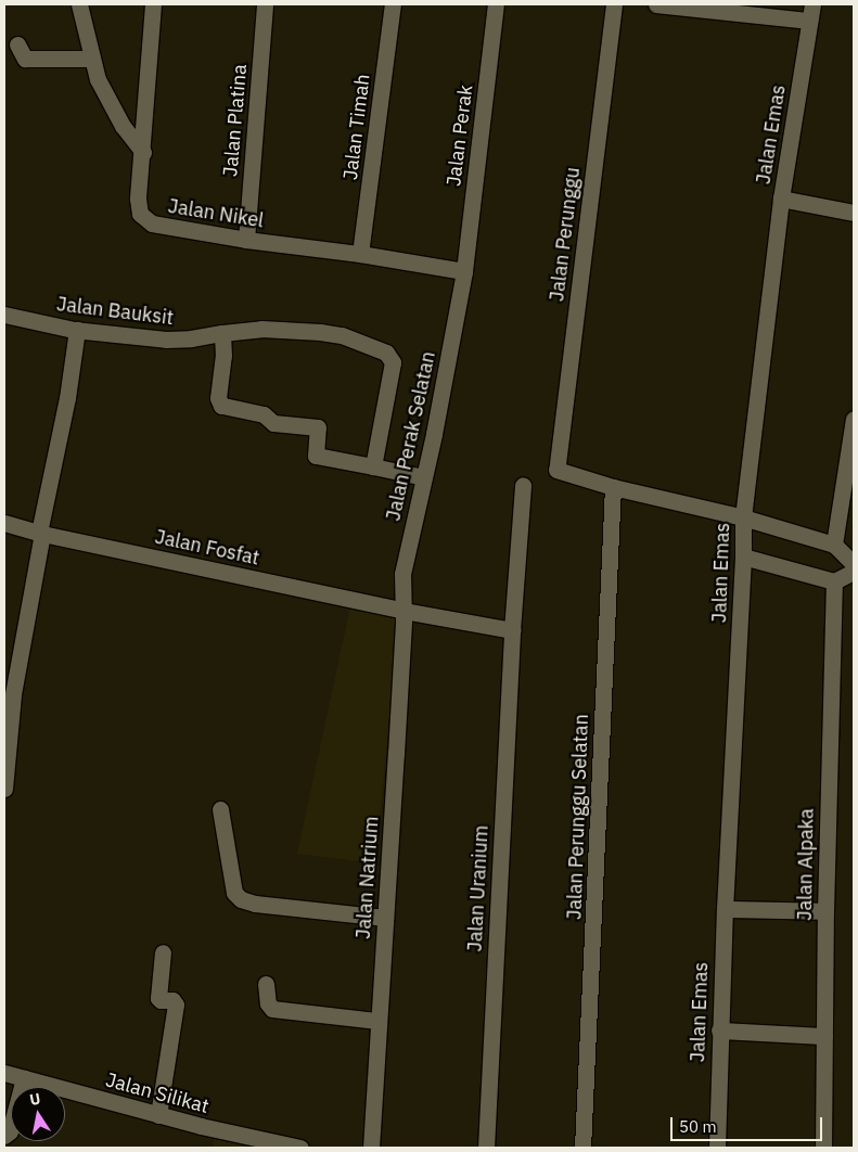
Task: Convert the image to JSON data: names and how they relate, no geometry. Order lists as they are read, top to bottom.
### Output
{
  "streets": {
    "street": [
      "Jalan Platina",
      "Jalan Timah",
      "Jalan Emas",
      "Jalan Perak",
      "Jalan Nikel",
      "Jalan Perunggu",
      "Jalan Bauksit",
      "Jalan Perak Selatan",
      "Jalan Fosfat",
      "Jalan Perunggu Selatan",
      "Jalan Alpaka",
      "Jalan Natrium",
      "Jalan Uranium",
      "Jalan Silikat"
    ]
  },
  "crossings": [
    ["Jalan Platina", "Jalan Nikel"],
    ["Jalan Timah", "Jalan Nikel"],
    ["Jalan Perak", "Jalan Nikel"],
    ["Jalan Perak", "Jalan Perak Selatan"],
    ["Jalan Nikel", "Jalan Perak Selatan"],
    ["Jalan Perunggu", "Jalan Perunggu Selatan"],
    ["Jalan Perak Selatan", "Jalan Fosfat"],
    ["Jalan Perak Selatan", "Jalan Natrium"],
    ["Jalan Fosfat", "Jalan Natrium"]
  ],
  "scale_bar": "50 m",
  "north": "top"
}
